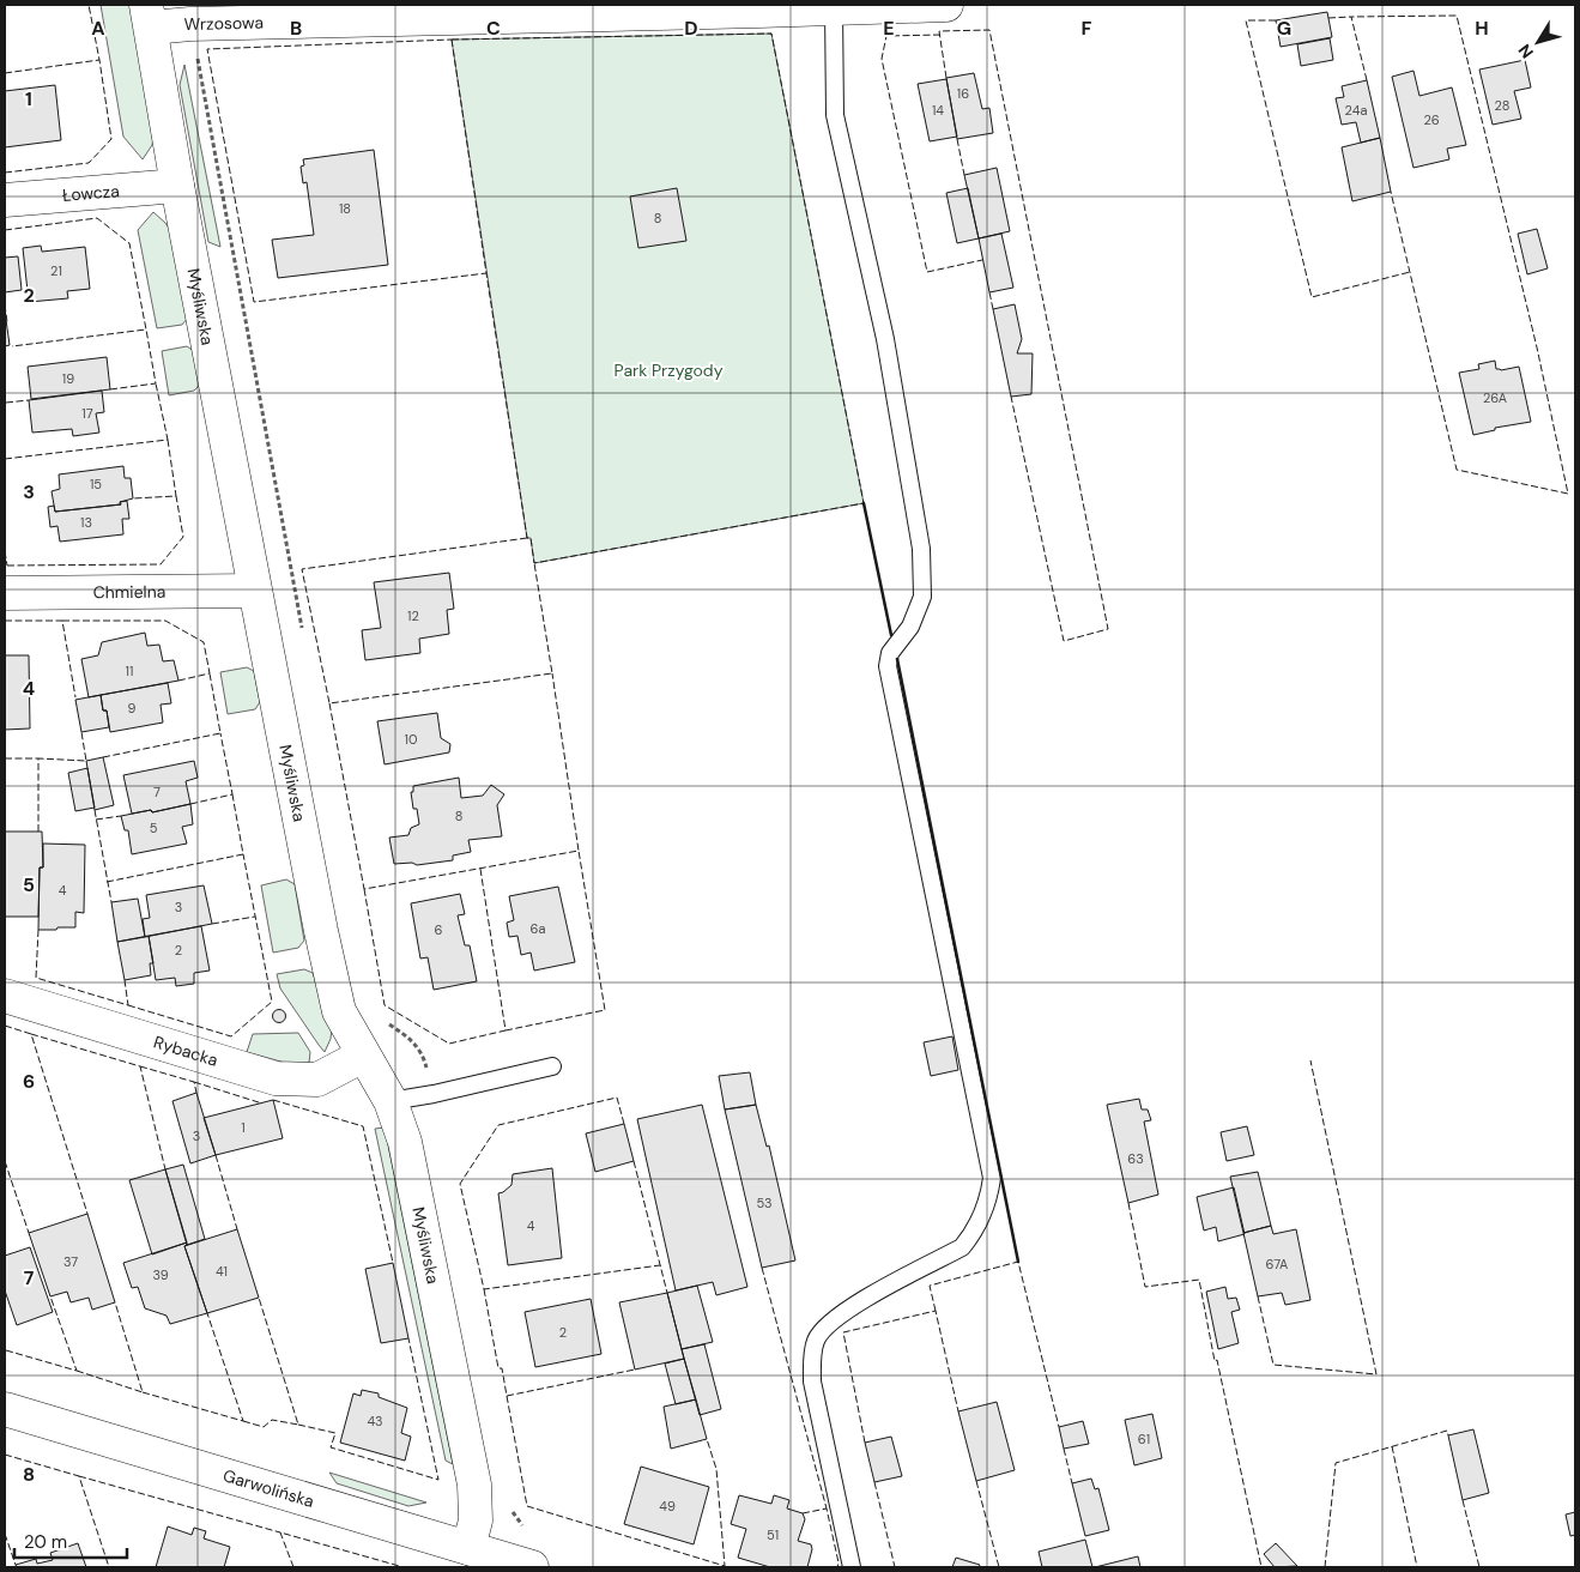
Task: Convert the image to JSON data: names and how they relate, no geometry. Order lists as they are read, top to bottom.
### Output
{
  "streets": {
    "street": [
      "Wrzosowa",
      "Łowcza",
      "Myśliwska",
      "Chmielna",
      "Rybacka",
      "Garwolińska"
    ]
  },
  "crossings": [
    ["Wrzosowa", "Myśliwska"],
    ["Łowcza", "Myśliwska"],
    ["Myśliwska", "Chmielna"],
    ["Myśliwska", "Rybacka"],
    ["Myśliwska", "Garwolińska"]
  ],
  "parks": ["Park Przygody"],
  "house_numbers": [
    "16",
    "28",
    "14",
    "24a",
    "26",
    "18",
    "8",
    "21",
    "19",
    "26A",
    "17",
    "15",
    "13",
    "12",
    "11",
    "9",
    "10",
    "7",
    "8",
    "5",
    "4",
    "3",
    "6a",
    "6",
    "2",
    "1",
    "3",
    "63",
    "53",
    "4",
    "37",
    "67A",
    "41",
    "39",
    "2",
    "43",
    "61",
    "49",
    "51"
  ],
  "scale_bar": "20 m",
  "north": "bottom left",
  "grid": {
    "columns": [
      "A",
      "B",
      "C",
      "D",
      "E",
      "F",
      "G",
      "H"
    ],
    "rows": [
      "1",
      "2",
      "3",
      "4",
      "5",
      "6",
      "7",
      "8"
    ]
  }
}
